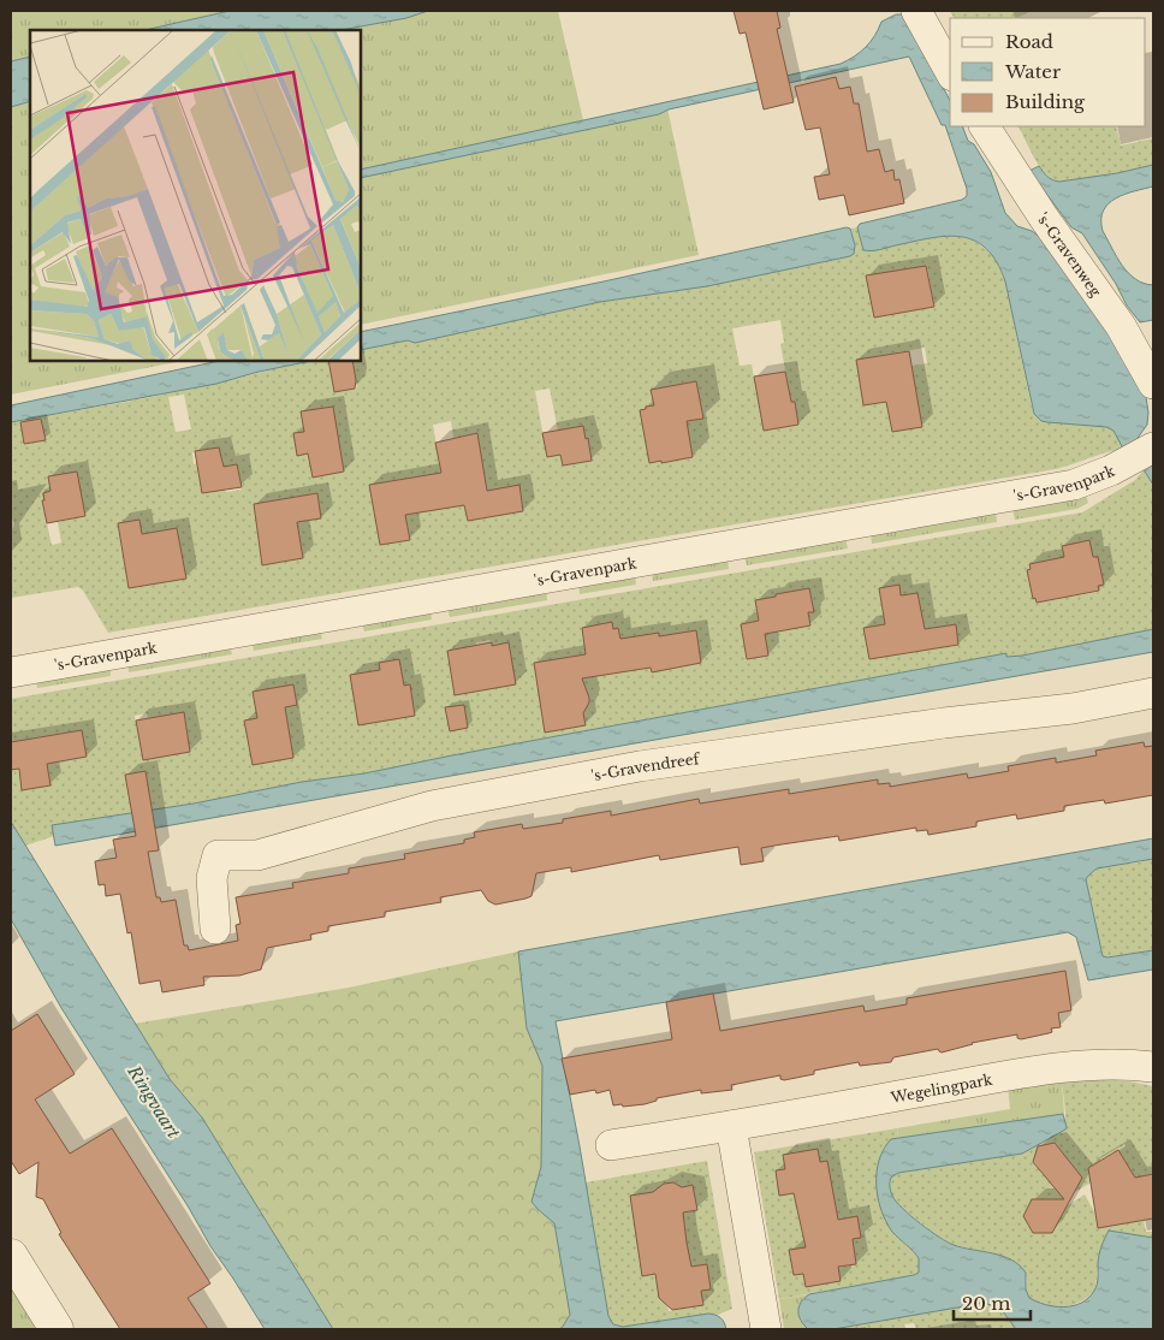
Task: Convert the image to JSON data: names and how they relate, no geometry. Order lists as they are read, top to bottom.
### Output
{
  "streets": {
    "street": [
      "'s-Gravenweg",
      "'s-Gravenpark",
      "'s-Gravendreef",
      "Wegelingpark"
    ]
  },
  "water": ["Ringvaart"],
  "legend": ["Road", "Water", "Building"],
  "scale_bar": "20 m"
}
